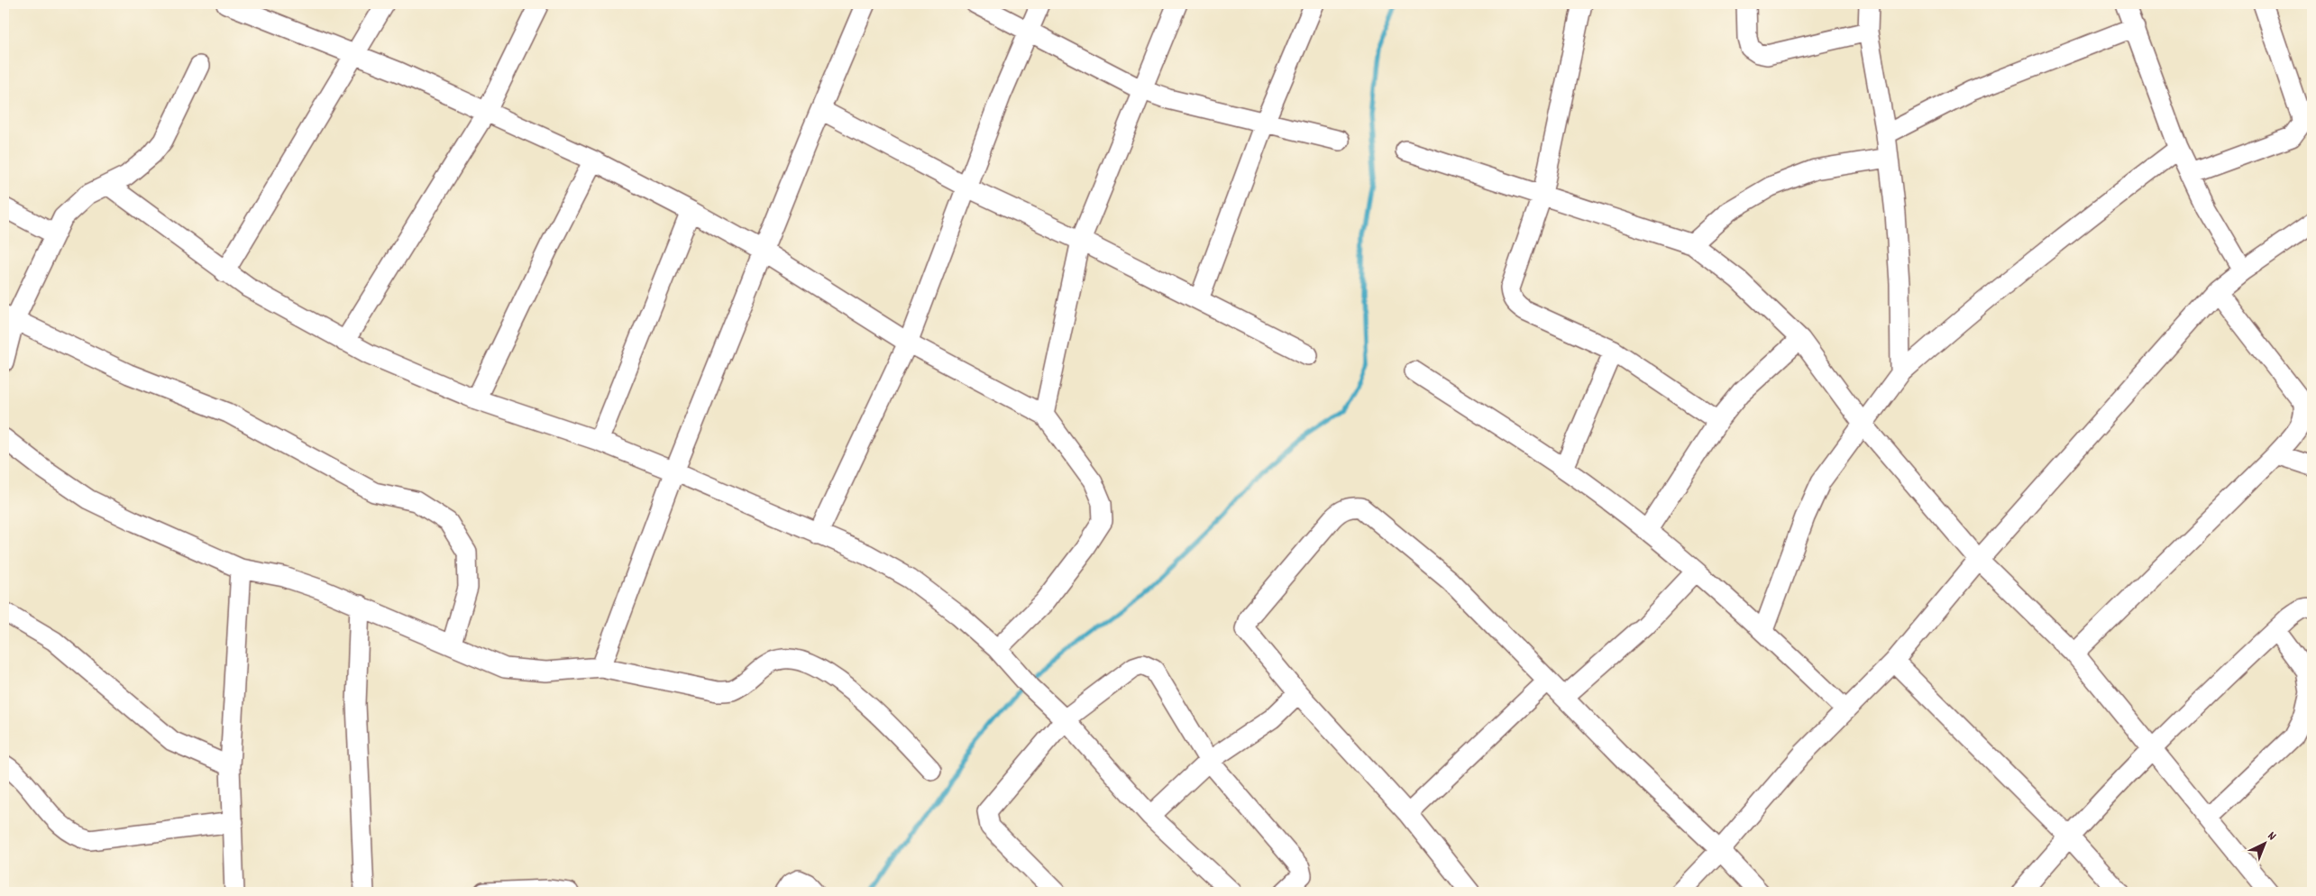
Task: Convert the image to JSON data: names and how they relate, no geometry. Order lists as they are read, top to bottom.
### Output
{
  "north": "top right"
}
